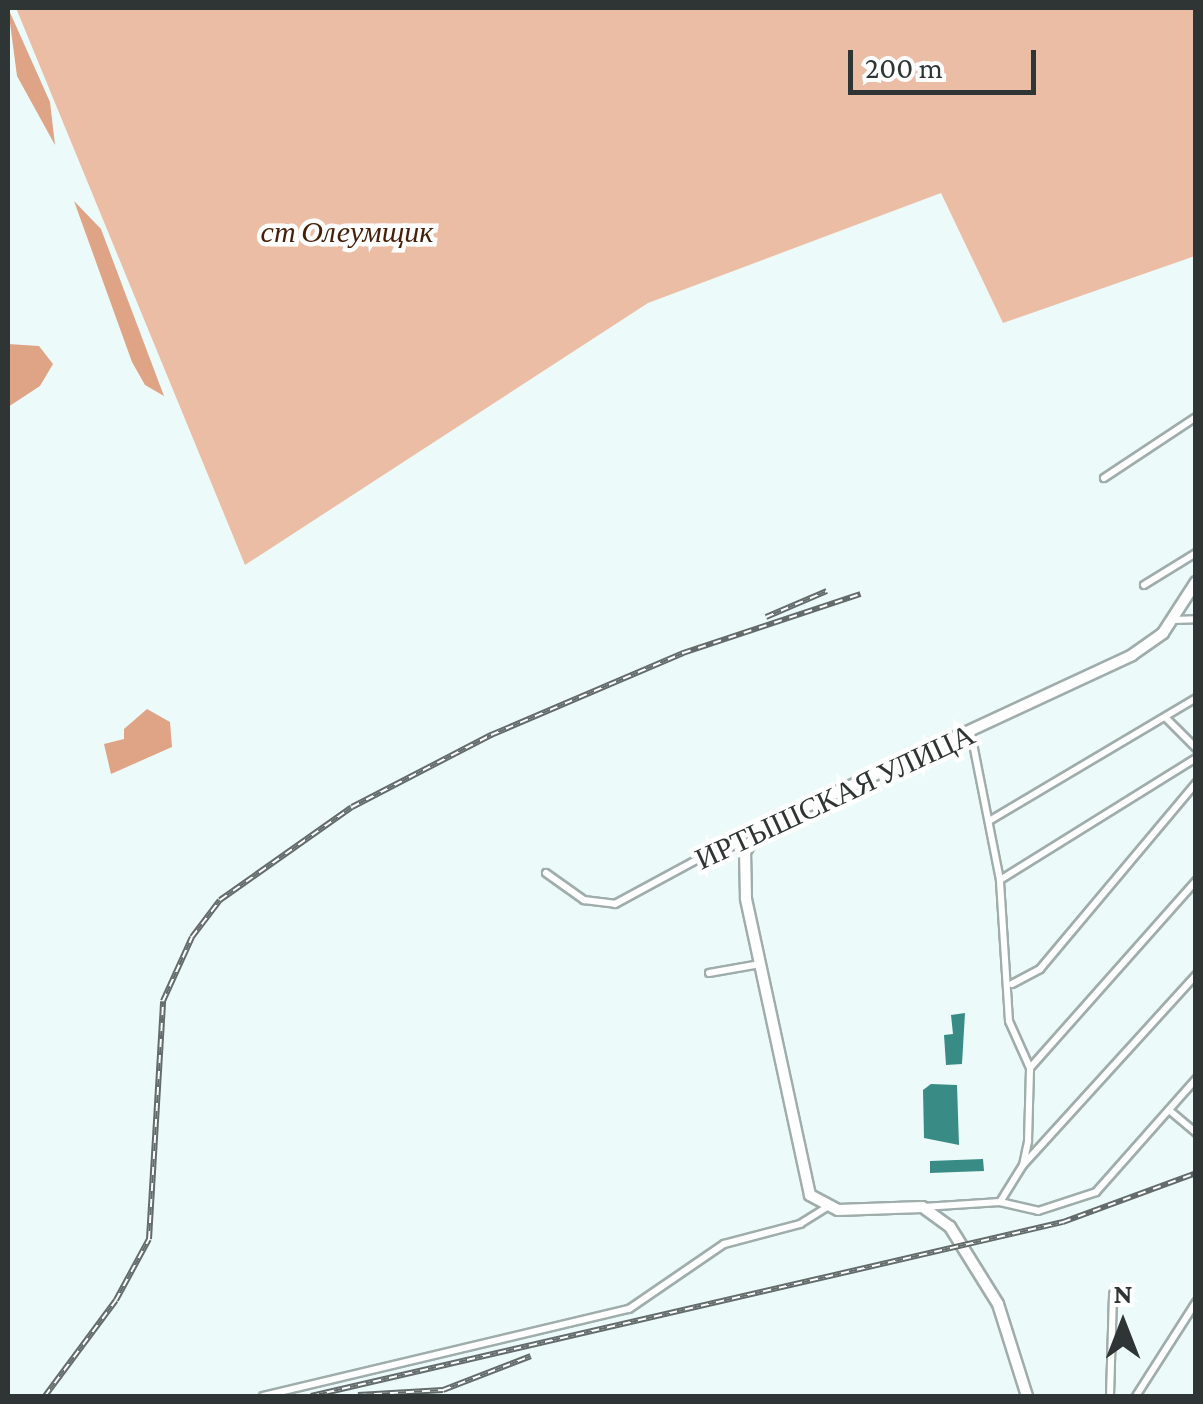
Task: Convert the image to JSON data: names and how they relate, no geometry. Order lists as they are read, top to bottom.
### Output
{
  "streets": {
    "main road": ["ИРТЫШСКАЯ УЛИЦА"]
  },
  "parks": ["ст Олеумщик"],
  "scale_bar": "200 m",
  "north": "top"
}
